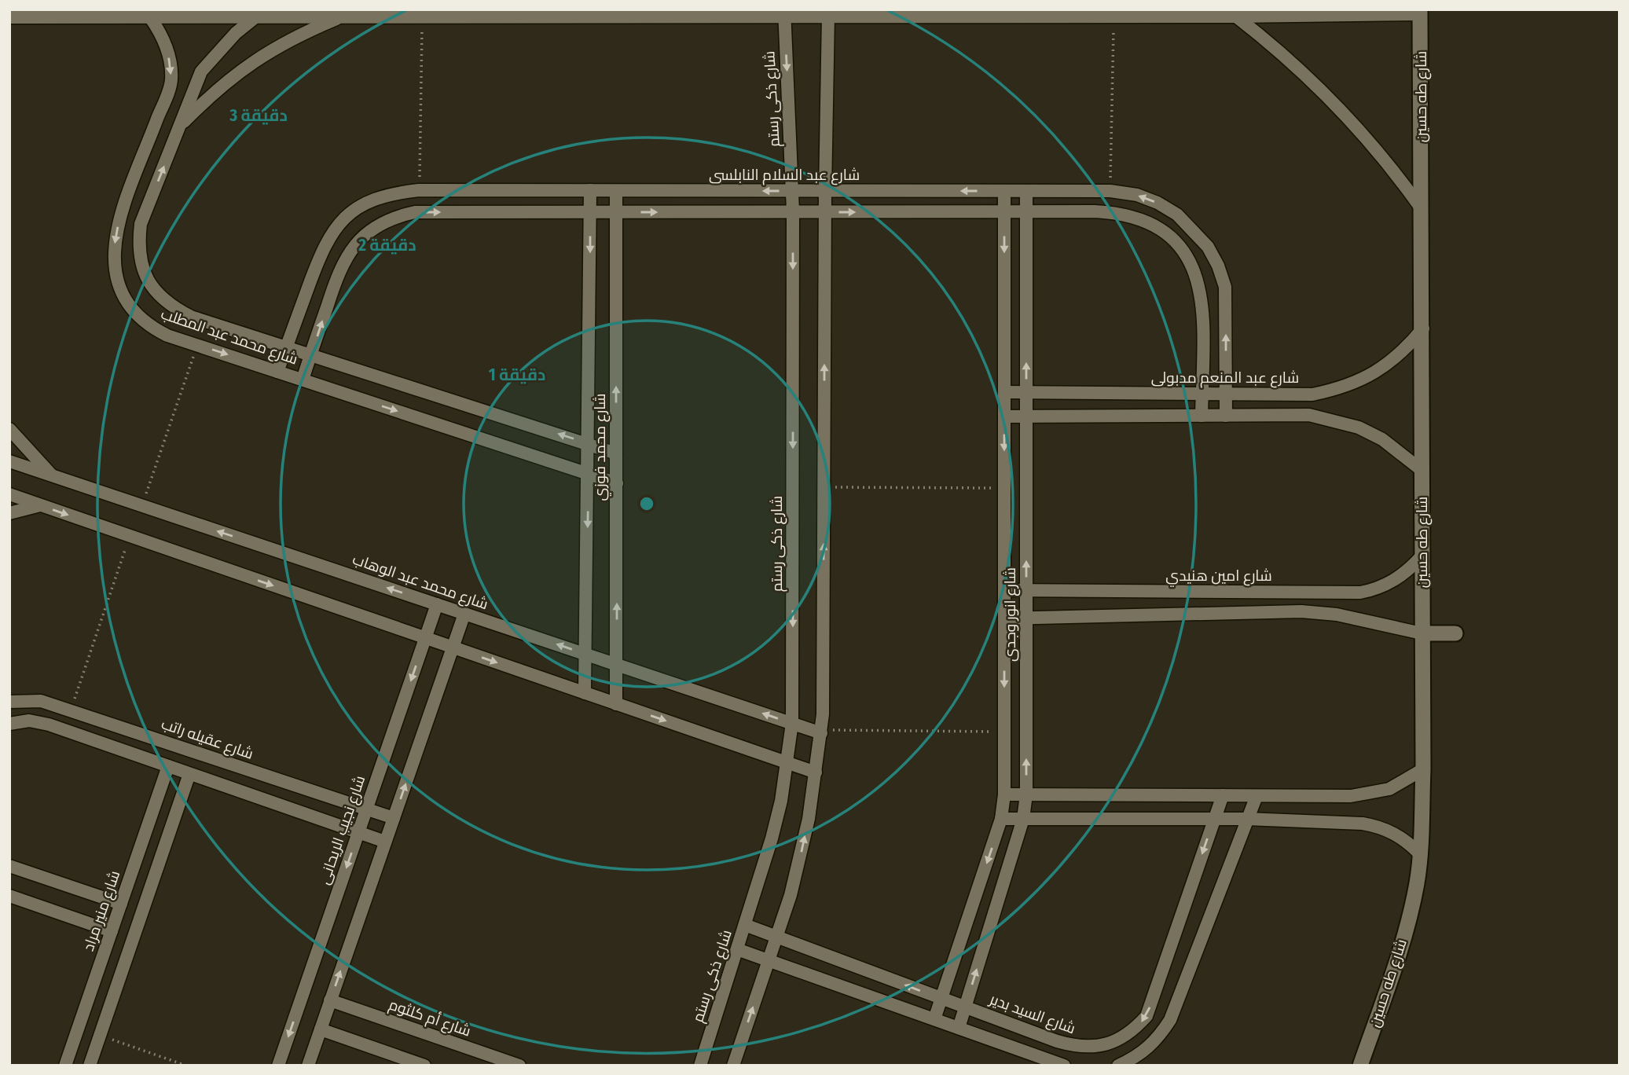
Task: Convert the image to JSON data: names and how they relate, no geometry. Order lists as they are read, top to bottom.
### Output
{
  "streets": {
    "street": [
      "شارع طه حسين",
      "شارع ذكى رستم",
      "شارع عبد السلام النابلسى",
      "شارع محمد عبد المطلب",
      "شارع عبد المنعم مدبولى",
      "شارع محمد فوزي",
      "شارع امين هنيدي",
      "شارع محمد عبد الوهاب",
      "شارع انور وجدى",
      "شارع عقيله راتب",
      "شارع نجيب الريحانى",
      "شارع منير مراد",
      "شارع السيد بدير",
      "شارع أم كلثوم"
    ]
  },
  "crossings": [
    ["شارع طه حسين", "شارع عبد المنعم مدبولى"],
    ["شارع طه حسين", "شارع امين هنيدي"],
    ["شارع ذكى رستم", "شارع عبد السلام النابلسى"],
    ["شارع ذكى رستم", "شارع محمد عبد الوهاب"],
    ["شارع ذكى رستم", "شارع السيد بدير"],
    ["شارع عبد السلام النابلسى", "شارع محمد عبد المطلب"],
    ["شارع عبد السلام النابلسى", "شارع عبد المنعم مدبولى"],
    ["شارع عبد السلام النابلسى", "شارع محمد فوزي"],
    ["شارع عبد السلام النابلسى", "شارع انور وجدى"],
    ["شارع محمد عبد المطلب", "شارع محمد فوزي"],
    ["شارع عبد المنعم مدبولى", "شارع انور وجدى"],
    ["شارع محمد فوزي", "شارع محمد عبد الوهاب"],
    ["شارع امين هنيدي", "شارع انور وجدى"],
    ["شارع محمد عبد الوهاب", "شارع نجيب الريحانى"],
    ["شارع انور وجدى", "شارع السيد بدير"],
    ["شارع عقيله راتب", "شارع نجيب الريحانى"]
  ],
  "rings": ["3 دقيقة", "2 دقيقة", "1 دقيقة"]
}
